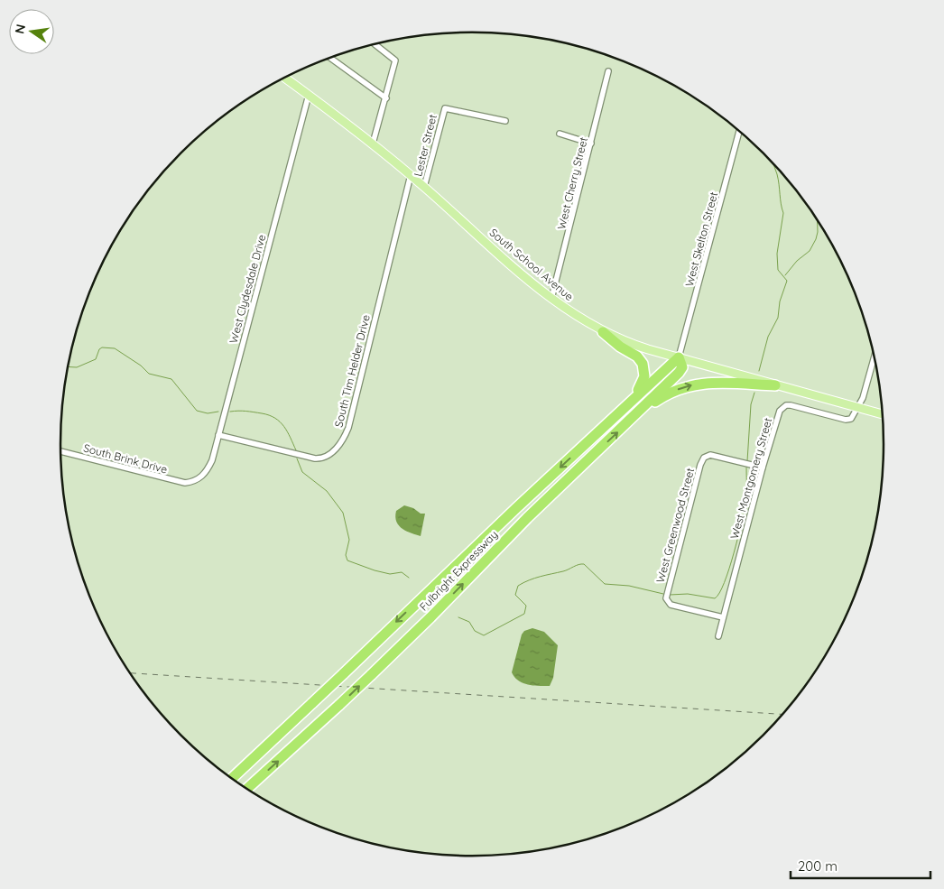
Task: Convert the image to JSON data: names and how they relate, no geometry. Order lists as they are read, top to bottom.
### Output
{
  "streets": {
    "highway": ["Fulbright Expressway"],
    "main road": ["South School Avenue"],
    "street": [
      "Lester Street",
      "West Cherry Street",
      "West Skelton Street",
      "West Clydesdale Drive",
      "South Tim Helder Drive",
      "South Brink Drive",
      "West Montgomery Street",
      "West Greenwood Street"
    ]
  },
  "crossings": [
    ["Lester Street", "South School Avenue"],
    ["West Cherry Street", "South School Avenue"],
    ["West Skelton Street", "South School Avenue"],
    ["West Skelton Street", "Fulbright Expressway"],
    ["South School Avenue", "West Clydesdale Drive"],
    ["South School Avenue", "South Tim Helder Drive"],
    ["South School Avenue", "West Montgomery Street"],
    ["South School Avenue", "Fulbright Expressway"],
    ["West Clydesdale Drive", "South Tim Helder Drive"],
    ["West Clydesdale Drive", "South Brink Drive"],
    ["West Montgomery Street", "West Greenwood Street"]
  ],
  "scale_bar": "200 m",
  "north": "left"
}
